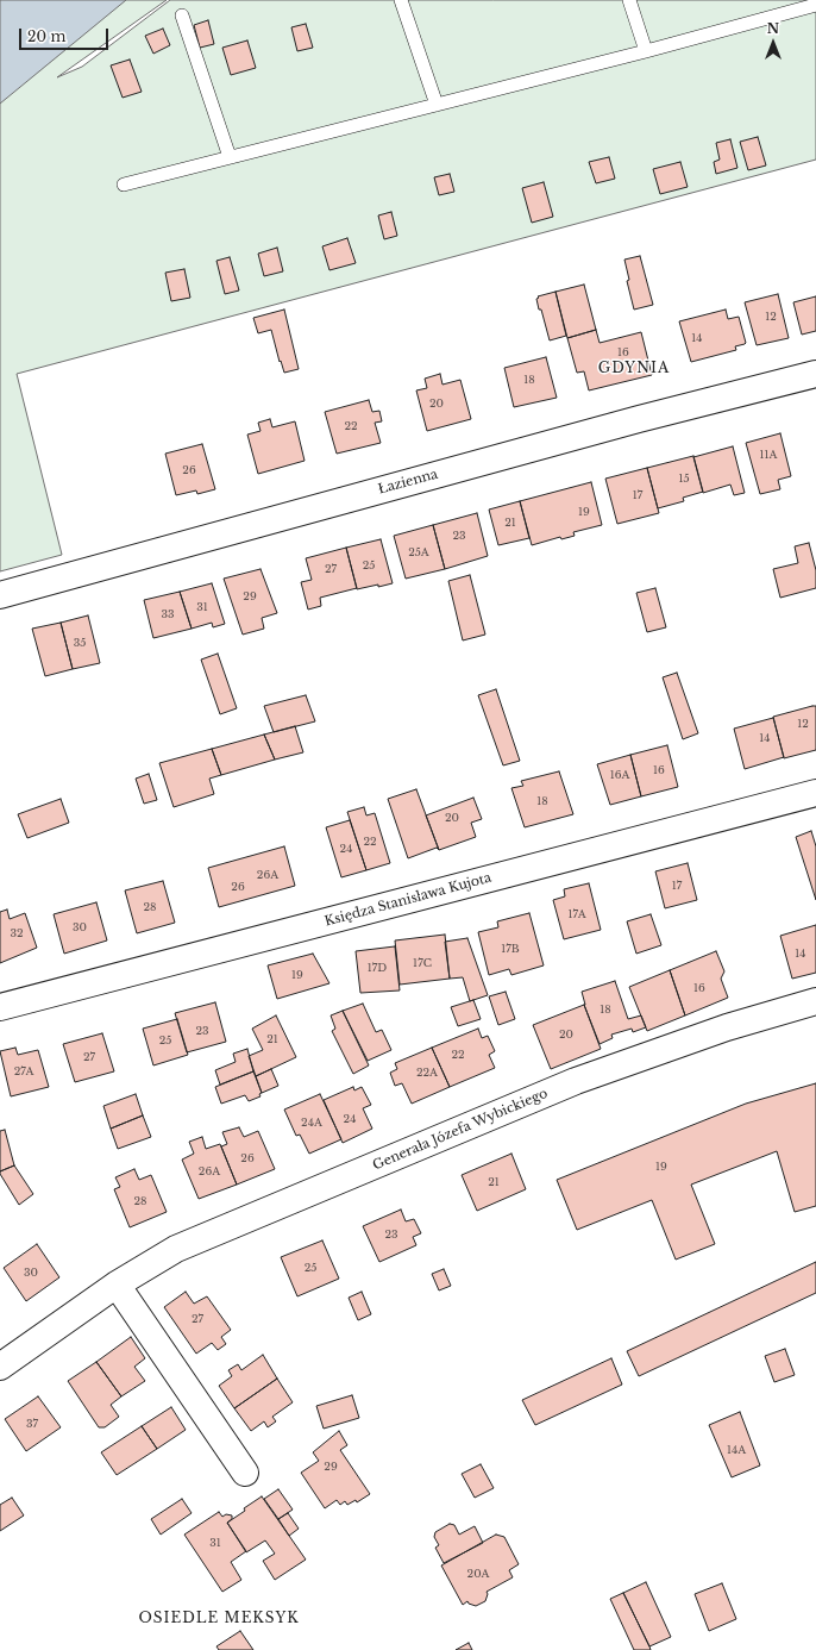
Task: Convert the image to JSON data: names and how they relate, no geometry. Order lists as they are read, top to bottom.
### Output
{
  "streets": {
    "street": ["Łazienna", "Księdza Stanisława Kujota", "Generała Józefa Wybickiego"]
  },
  "districts": ["GDYNIA", "OSIEDLE MEKSYK"],
  "house_numbers": [
    "12",
    "14",
    "16",
    "18",
    "20",
    "22",
    "11A",
    "26",
    "15",
    "17",
    "19",
    "21",
    "23",
    "25A",
    "25",
    "27",
    "29",
    "31",
    "33",
    "35",
    "12",
    "14",
    "16",
    "16A",
    "18",
    "20",
    "22",
    "24",
    "26A",
    "17",
    "26",
    "28",
    "17A",
    "30",
    "32",
    "17B",
    "14",
    "17C",
    "17D",
    "19",
    "16",
    "18",
    "23",
    "20",
    "21",
    "25",
    "22",
    "27",
    "27A",
    "22A",
    "24",
    "24A",
    "26",
    "19",
    "26A",
    "21",
    "28",
    "23",
    "25",
    "30",
    "27",
    "37",
    "14A",
    "29",
    "31",
    "20A"
  ],
  "scale_bar": "20 m",
  "north": "top"
}
